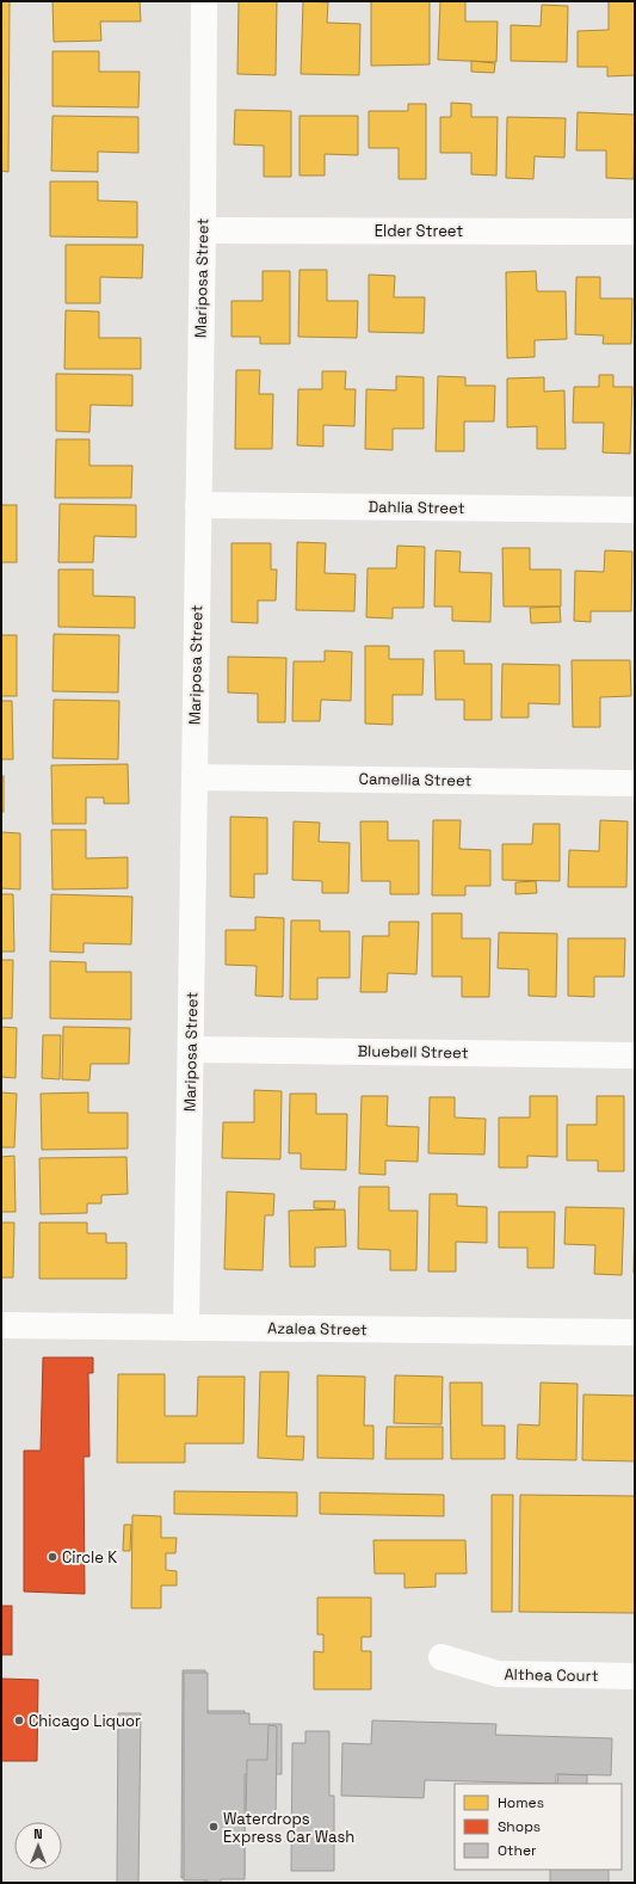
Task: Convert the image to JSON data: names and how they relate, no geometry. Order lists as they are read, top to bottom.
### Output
{
  "streets": {
    "street": [
      "Elder Street",
      "Mariposa Street",
      "Dahlia Street",
      "Camellia Street",
      "Bluebell Street",
      "Azalea Street",
      "Althea Court"
    ]
  },
  "crossings": [
    ["Elder Street", "Mariposa Street"],
    ["Mariposa Street", "Dahlia Street"],
    ["Mariposa Street", "Camellia Street"],
    ["Mariposa Street", "Bluebell Street"],
    ["Mariposa Street", "Azalea Street"]
  ],
  "places": ["Circle K", "Chicago Liquor", "Waterdrops Express Car Wash"],
  "legend": ["Homes", "Shops", "Other"],
  "north": "top"
}
